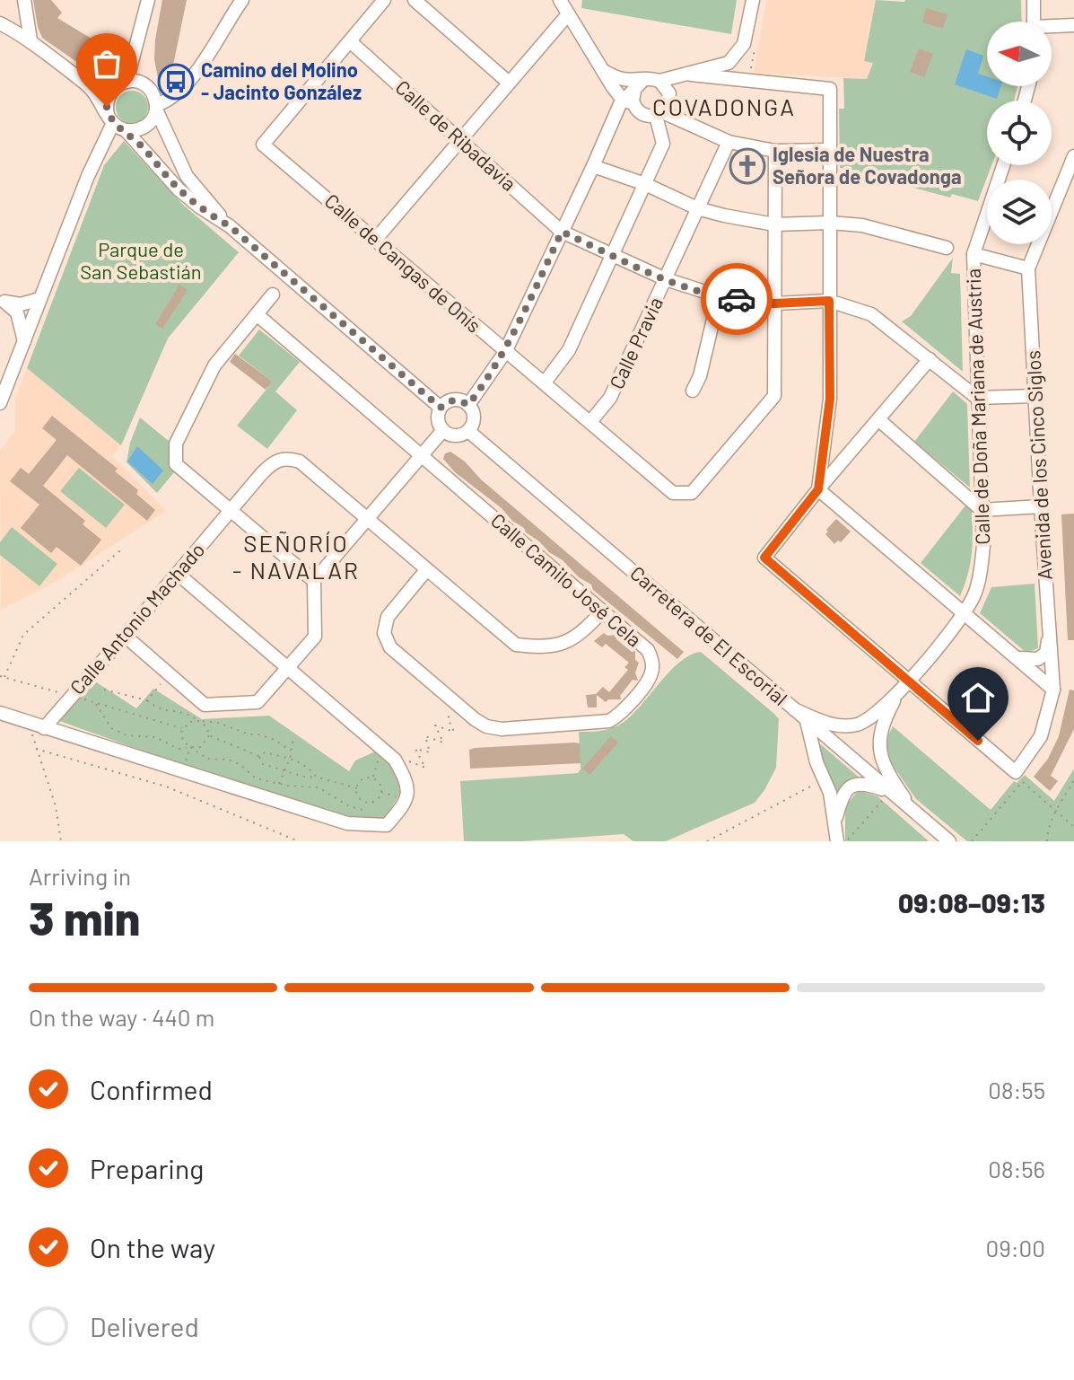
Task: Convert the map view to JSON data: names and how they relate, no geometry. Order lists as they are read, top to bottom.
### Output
{
  "streets": {
    "street": [
      "Calle de Ribadavia",
      "Calle de Cangas de Onís",
      "Calle Pravia",
      "Calle de Doña Mariana de Austria",
      "Avenida de los Cinco Siglos",
      "Calle Camilo José Cela",
      "Calle Antonio Machado",
      "Carretera de El Escorial"
    ]
  },
  "crossings": [
    ["Calle de Ribadavia", "Calle de Cangas de Onís"],
    ["Calle de Ribadavia", "Calle Pravia"],
    ["Calle de Cangas de Onís", "Calle Pravia"],
    ["Calle de Doña Mariana de Austria", "Avenida de los Cinco Siglos"],
    ["Calle de Doña Mariana de Austria", "Carretera de El Escorial"],
    ["Calle Camilo José Cela", "Calle Antonio Machado"]
  ],
  "districts": ["COVADONGA", "SEÑORÍO - NAVALAR"],
  "parks": ["Parque de San Sebastián"],
  "places": {
    "bus stop": ["Camino del Molino - Jacinto González"],
    "church": ["Iglesia de Nuestra Señora de Covadonga"]
  },
  "north": "left",
  "page": {
    "heading": ["3 min", "Arriving in", "09:08–09:13"],
    "bar": "On the way · 440 m",
    "list": [
      ["Confirmed", "08:55"],
      ["Preparing", "08:56"],
      ["On the way", "09:00"],
      "Delivered"
    ]
  }
}
